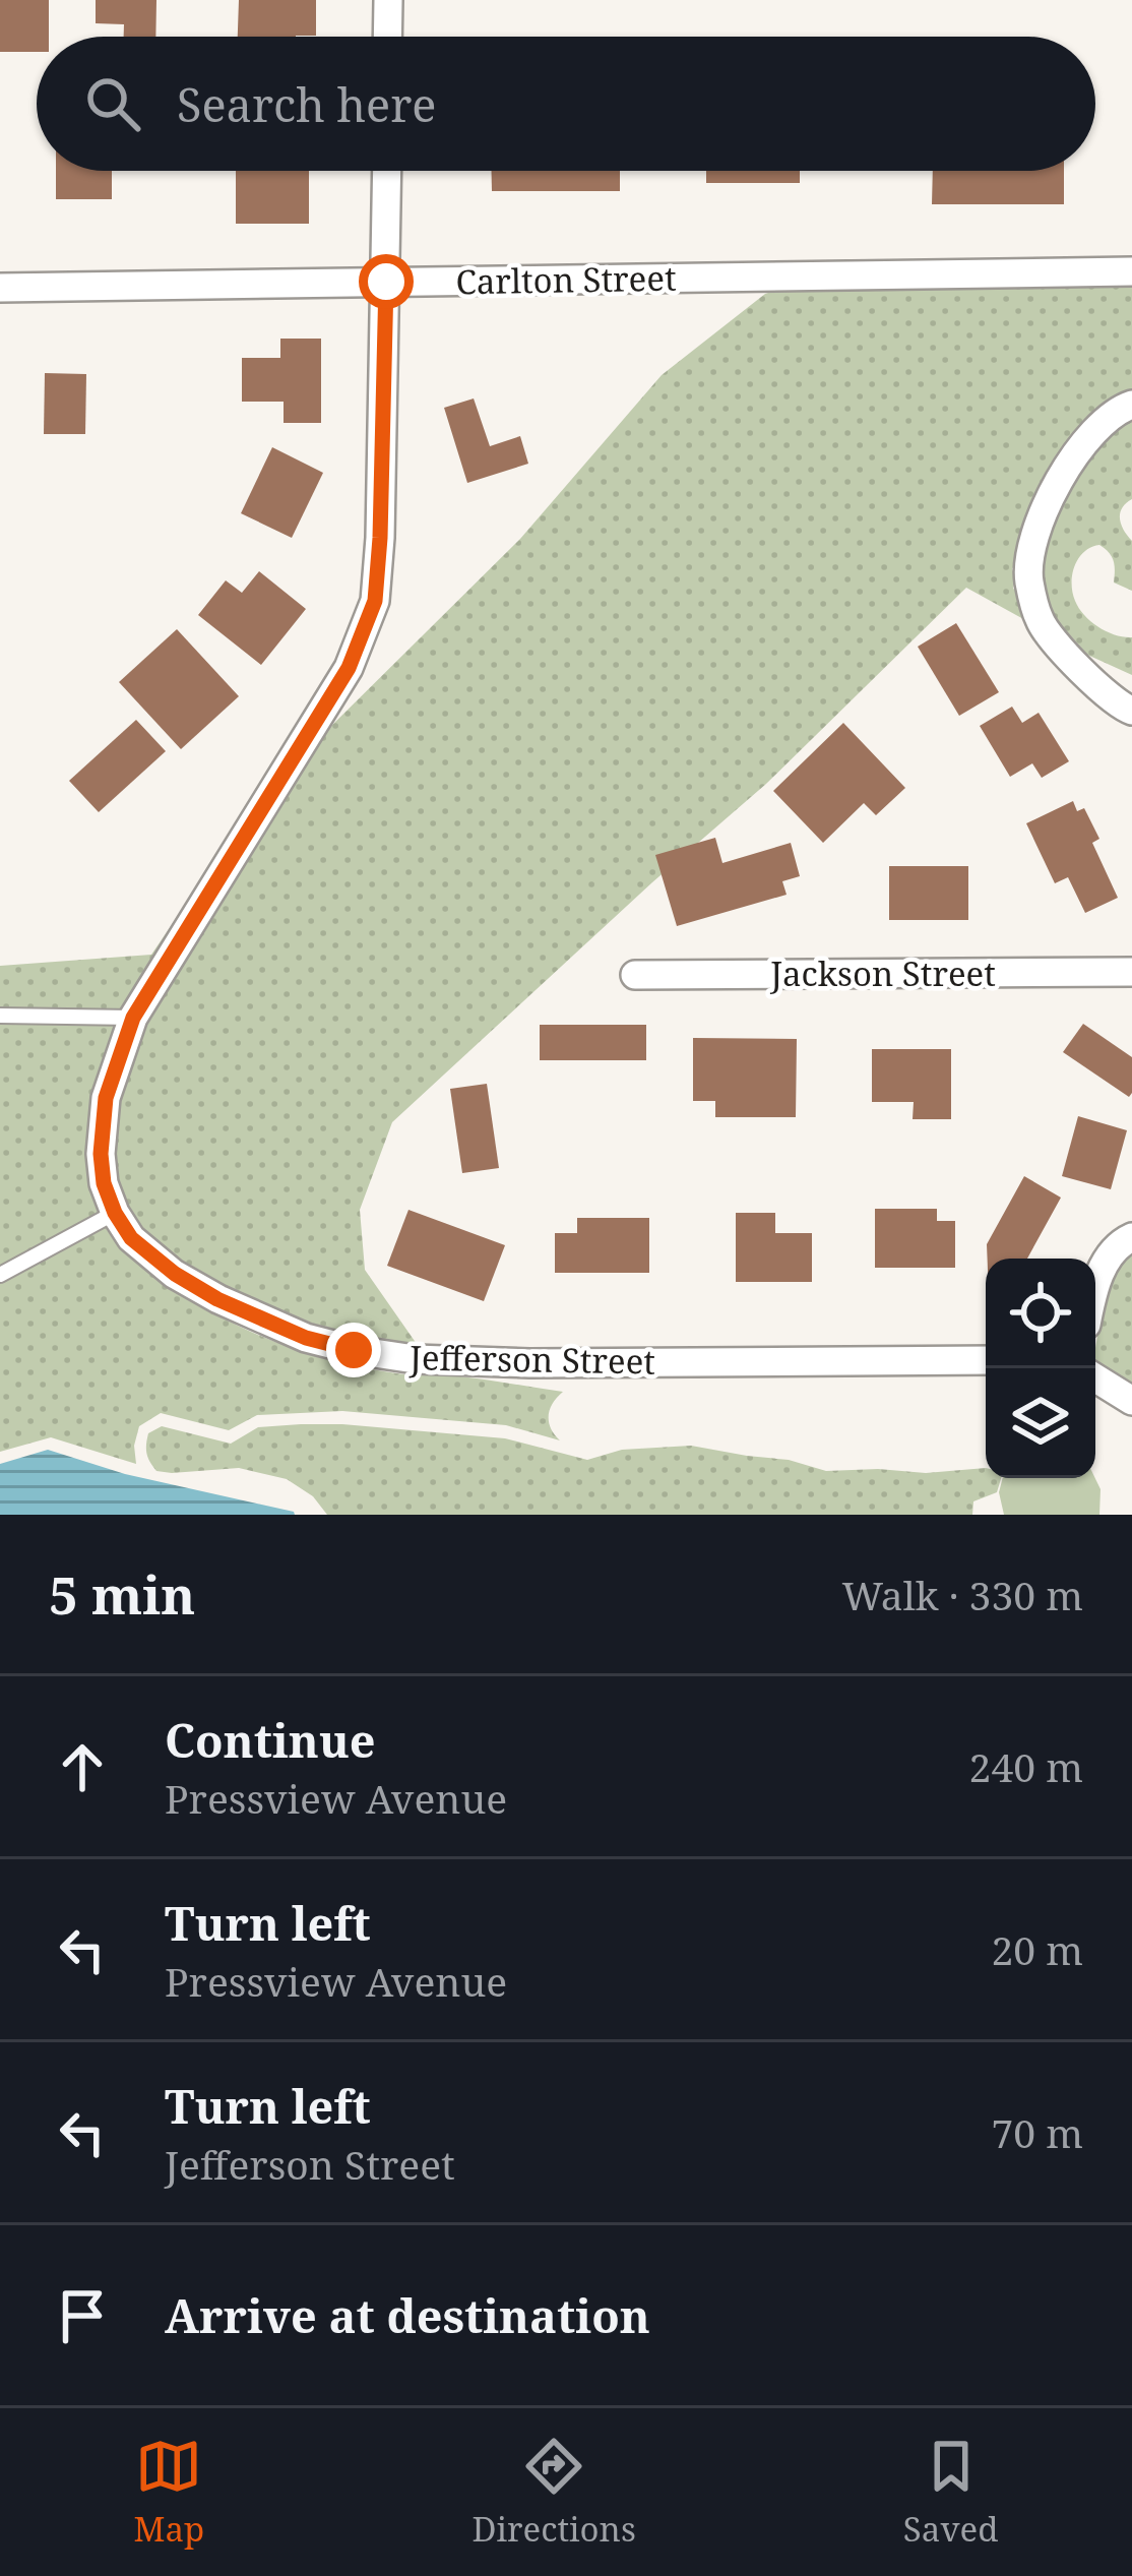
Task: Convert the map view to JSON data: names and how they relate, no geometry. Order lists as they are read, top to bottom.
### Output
{
  "streets": {
    "street": ["Carlton Street", "Jackson Street", "Jefferson Street"]
  },
  "page": {
    "search": "Search here",
    "heading": ["5 min", "Walk · 330 m"],
    "list": [
      ["Continue", "Pressview Avenue", "240 m"],
      ["Turn left", "Pressview Avenue", "20 m"],
      ["Turn left", "Jefferson Street", "70 m"],
      "Arrive at destination"
    ],
    "nav": ["Map", "Directions", "Saved"]
  }
}
